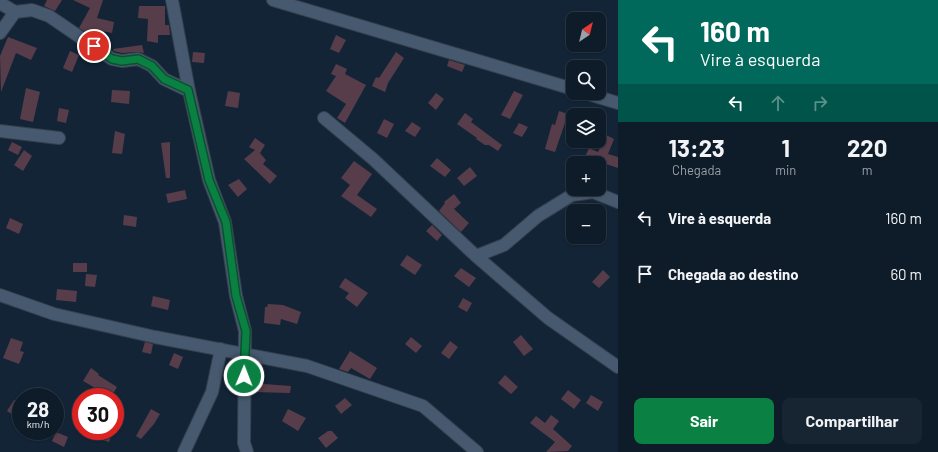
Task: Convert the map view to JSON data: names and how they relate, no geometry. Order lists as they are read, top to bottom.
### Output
{
  "north": "top right",
  "page": {
    "turn": ["160 m", "Vire à esquerda"],
    "map_buttons": ["+", "−"],
    "eta": [
      "13:23",
      "Chegada",
      "1",
      "min",
      "220",
      "m"
    ],
    "list": [
      {
        "name": "Vire à esquerda",
        "value": "160 m"
      },
      {
        "name": "Chegada ao destino",
        "value": "60 m"
      }
    ],
    "speed": "28 km/h",
    "limit": "30",
    "buttons": ["Sair", "Compartilhar"]
  }
}
